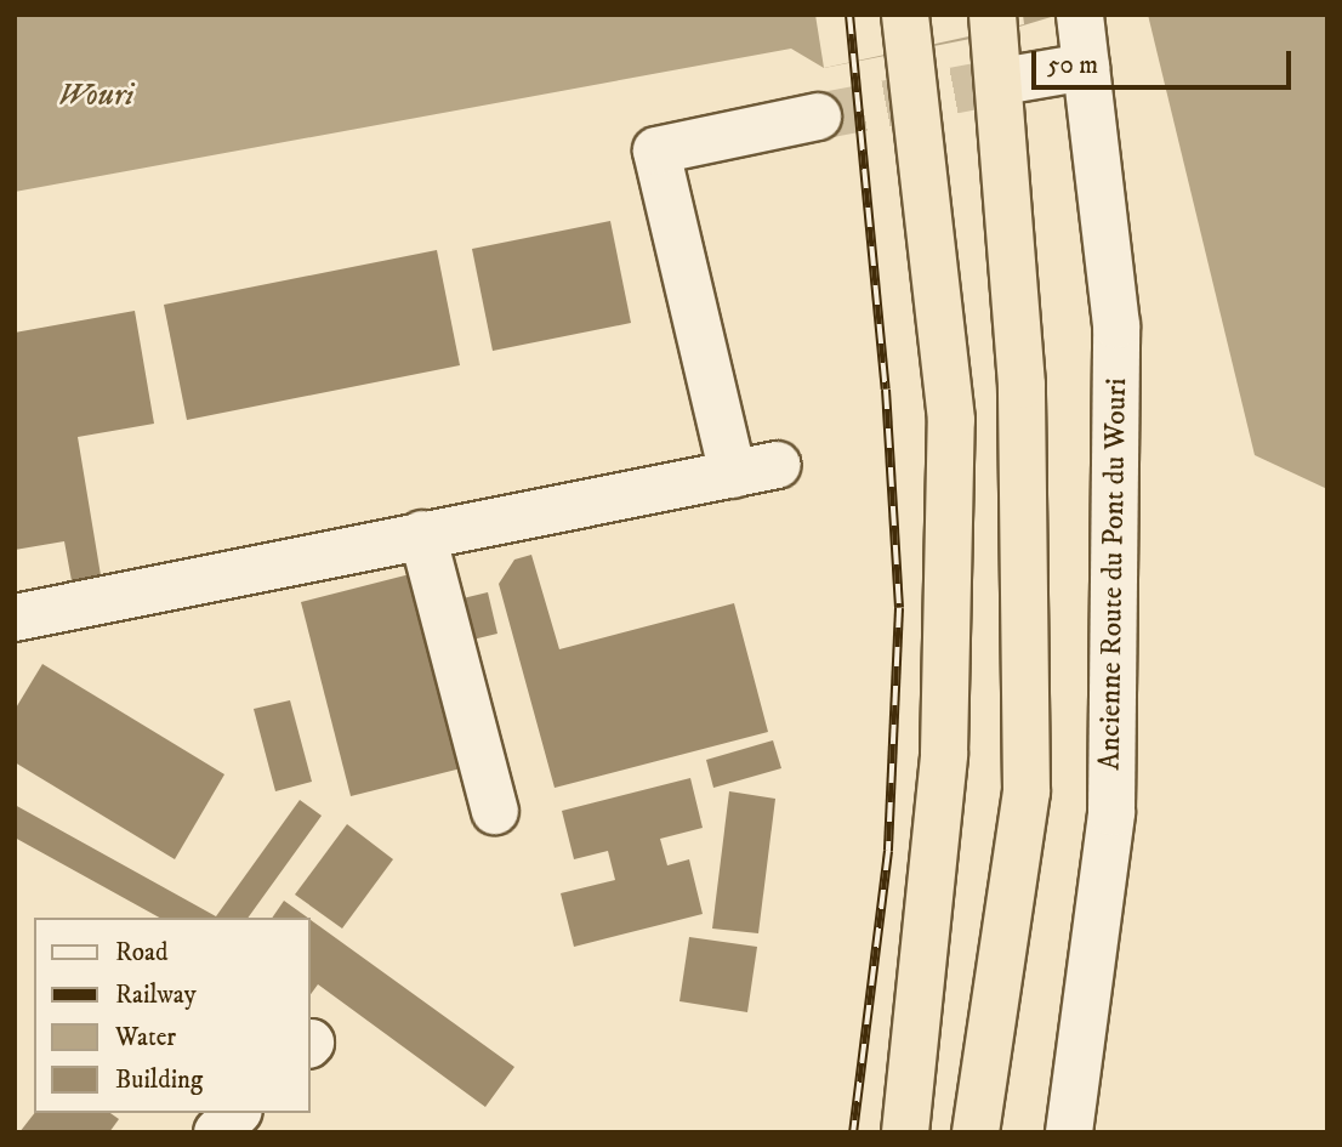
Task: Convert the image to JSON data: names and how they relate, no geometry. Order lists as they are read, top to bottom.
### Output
{
  "streets": {
    "street": ["Ancienne Route du Pont du Wouri"]
  },
  "water": ["Wouri"],
  "legend": [
    "Road",
    "Railway",
    "Water",
    "Building"
  ],
  "scale_bar": "50 m"
}
